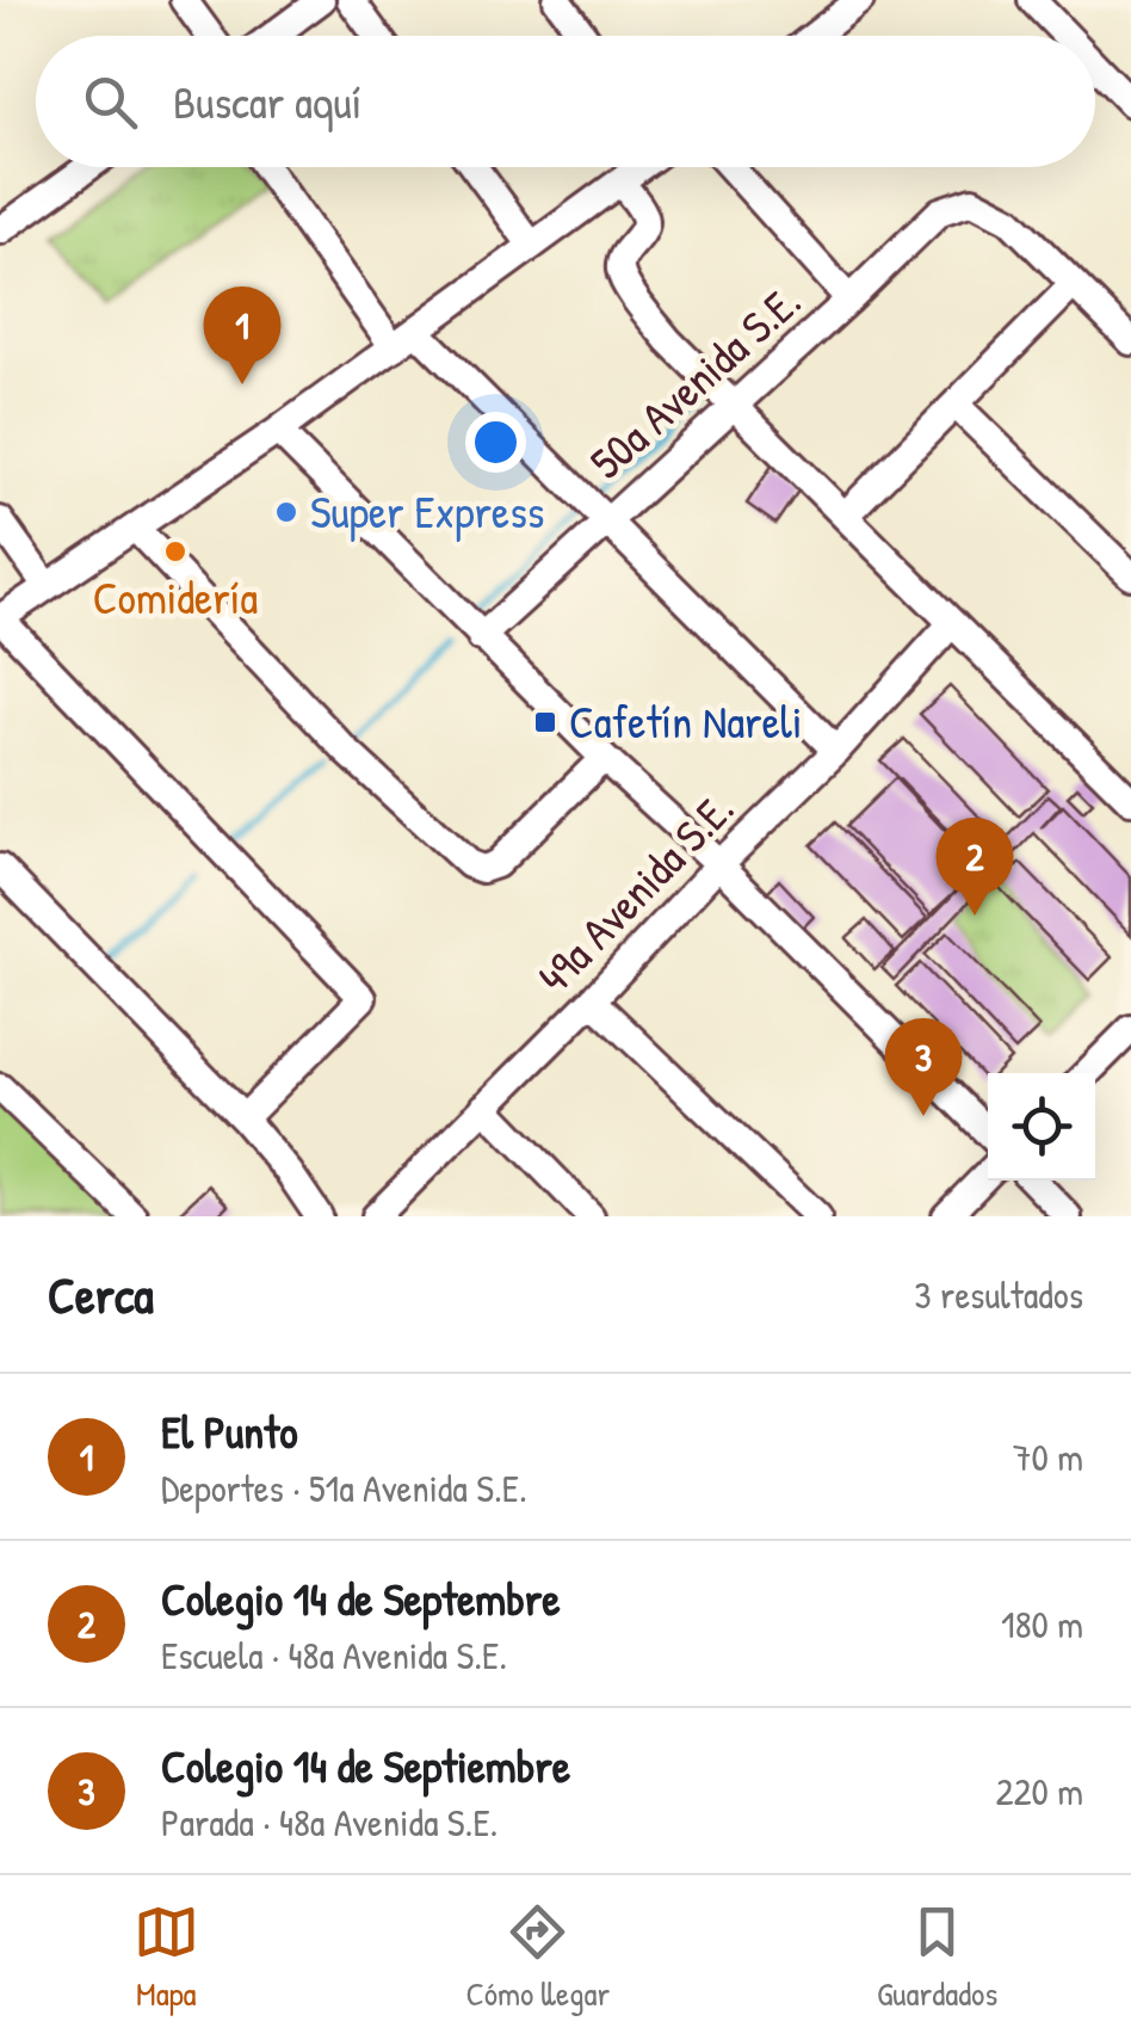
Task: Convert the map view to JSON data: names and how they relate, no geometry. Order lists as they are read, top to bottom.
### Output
{
  "streets": {
    "street": ["50a Avenida S.E.", "49a Avenida S.E."]
  },
  "places": {
    "other": ["Super Express", "Comidería"],
    "transit": ["Cafetín Nareli"]
  },
  "page": {
    "search": "Buscar aquí",
    "pins": ["1", "2", "3"],
    "heading": ["Cerca", "3 resultados"],
    "list": [
      {
        "mark": "1",
        "name": "El Punto",
        "note": "Deportes · 51a Avenida S.E.",
        "value": "70 m"
      },
      {
        "mark": "2",
        "name": "Colegio 14 de Septembre",
        "note": "Escuela · 48a Avenida S.E.",
        "value": "180 m"
      },
      {
        "mark": "3",
        "name": "Colegio 14 de Septiembre",
        "note": "Parada · 48a Avenida S.E.",
        "value": "220 m"
      }
    ],
    "nav": ["Mapa", "Cómo llegar", "Guardados"]
  }
}
